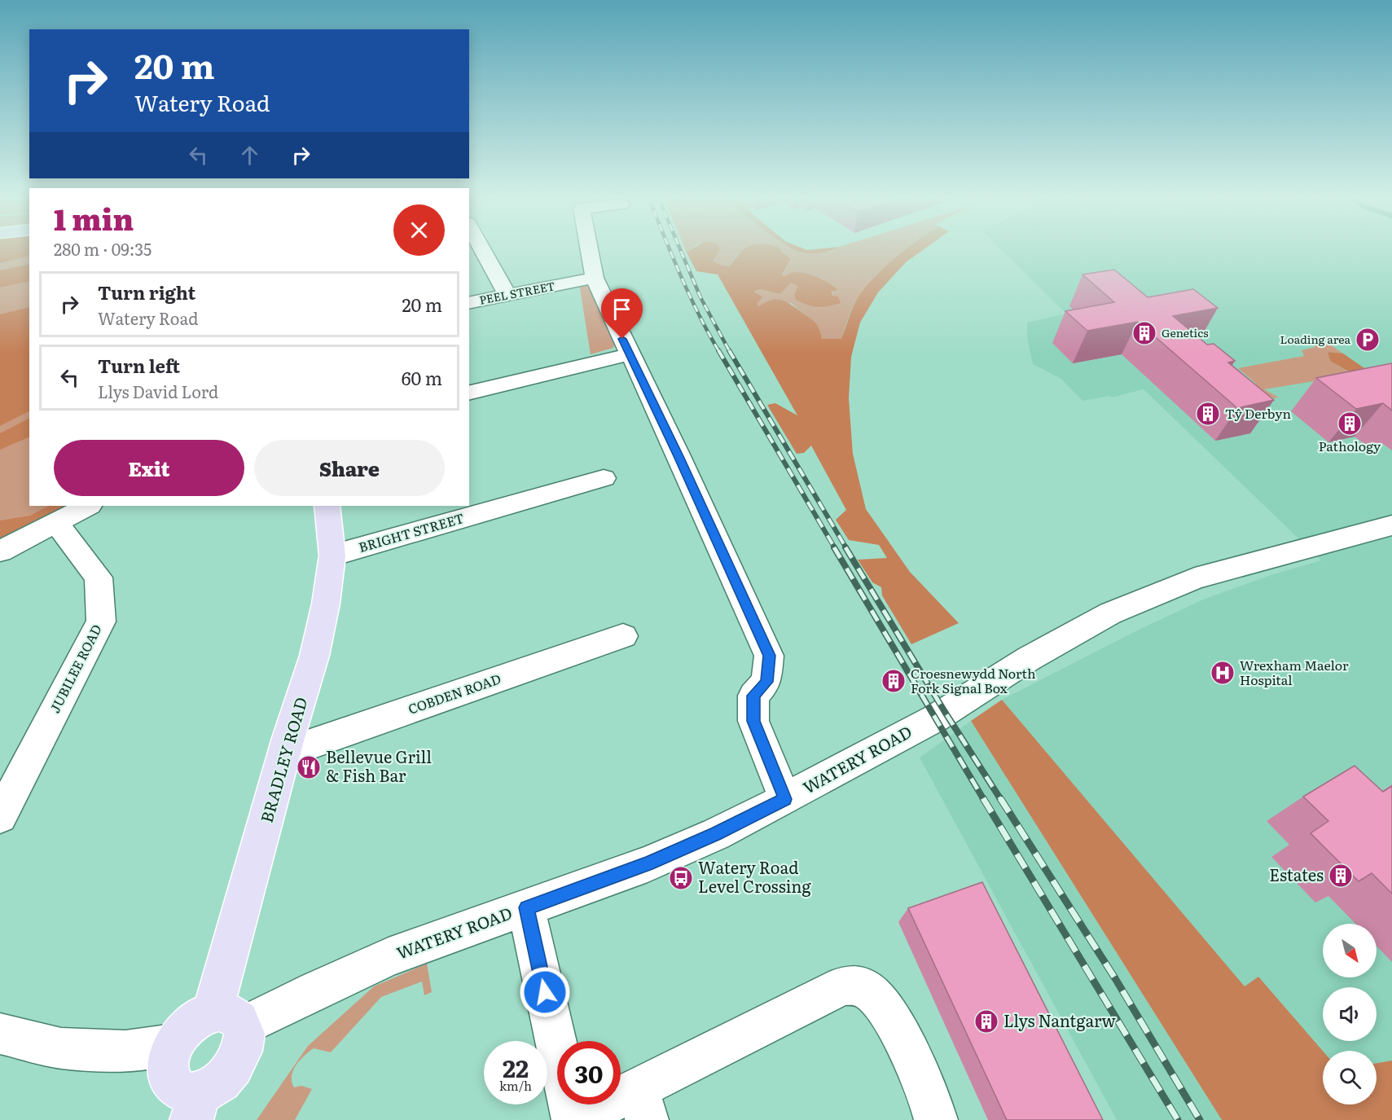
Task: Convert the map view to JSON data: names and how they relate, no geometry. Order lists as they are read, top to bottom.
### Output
{
  "streets": {
    "main road": ["BRADLEY ROAD"],
    "street": [
      "PEEL STREET",
      "BRIGHT STREET",
      "JUBILEE ROAD",
      "COBDEN ROAD",
      "WATERY ROAD"
    ]
  },
  "crossings": [
    ["BRIGHT STREET", "BRADLEY ROAD"],
    ["COBDEN ROAD", "BRADLEY ROAD"],
    ["BRADLEY ROAD", "WATERY ROAD"]
  ],
  "places": {
    "building": [
      "Genetics",
      "Tŷ Derbyn",
      "Pathology",
      "Croesnewydd North Fork Signal Box",
      "Estates",
      "Llys Nantgarw"
    ],
    "parking": ["Loading area"],
    "hospital": ["Wrexham Maelor Hospital"],
    "restaurant": ["Bellevue Grill & Fish Bar"],
    "bus stop": ["Watery Road Level Crossing"]
  },
  "north": "bottom right",
  "page": {
    "turn": ["20 m", "Watery Road"],
    "heading": ["1 min", "280 m · 09:35"],
    "list": [
      {
        "name": "Turn right",
        "note": "Watery Road",
        "value": "20 m"
      },
      {
        "name": "Turn left",
        "note": "Llys David Lord",
        "value": "60 m"
      }
    ],
    "buttons": ["Exit", "Share"],
    "speed": "22 km/h",
    "limit": "30"
  }
}
